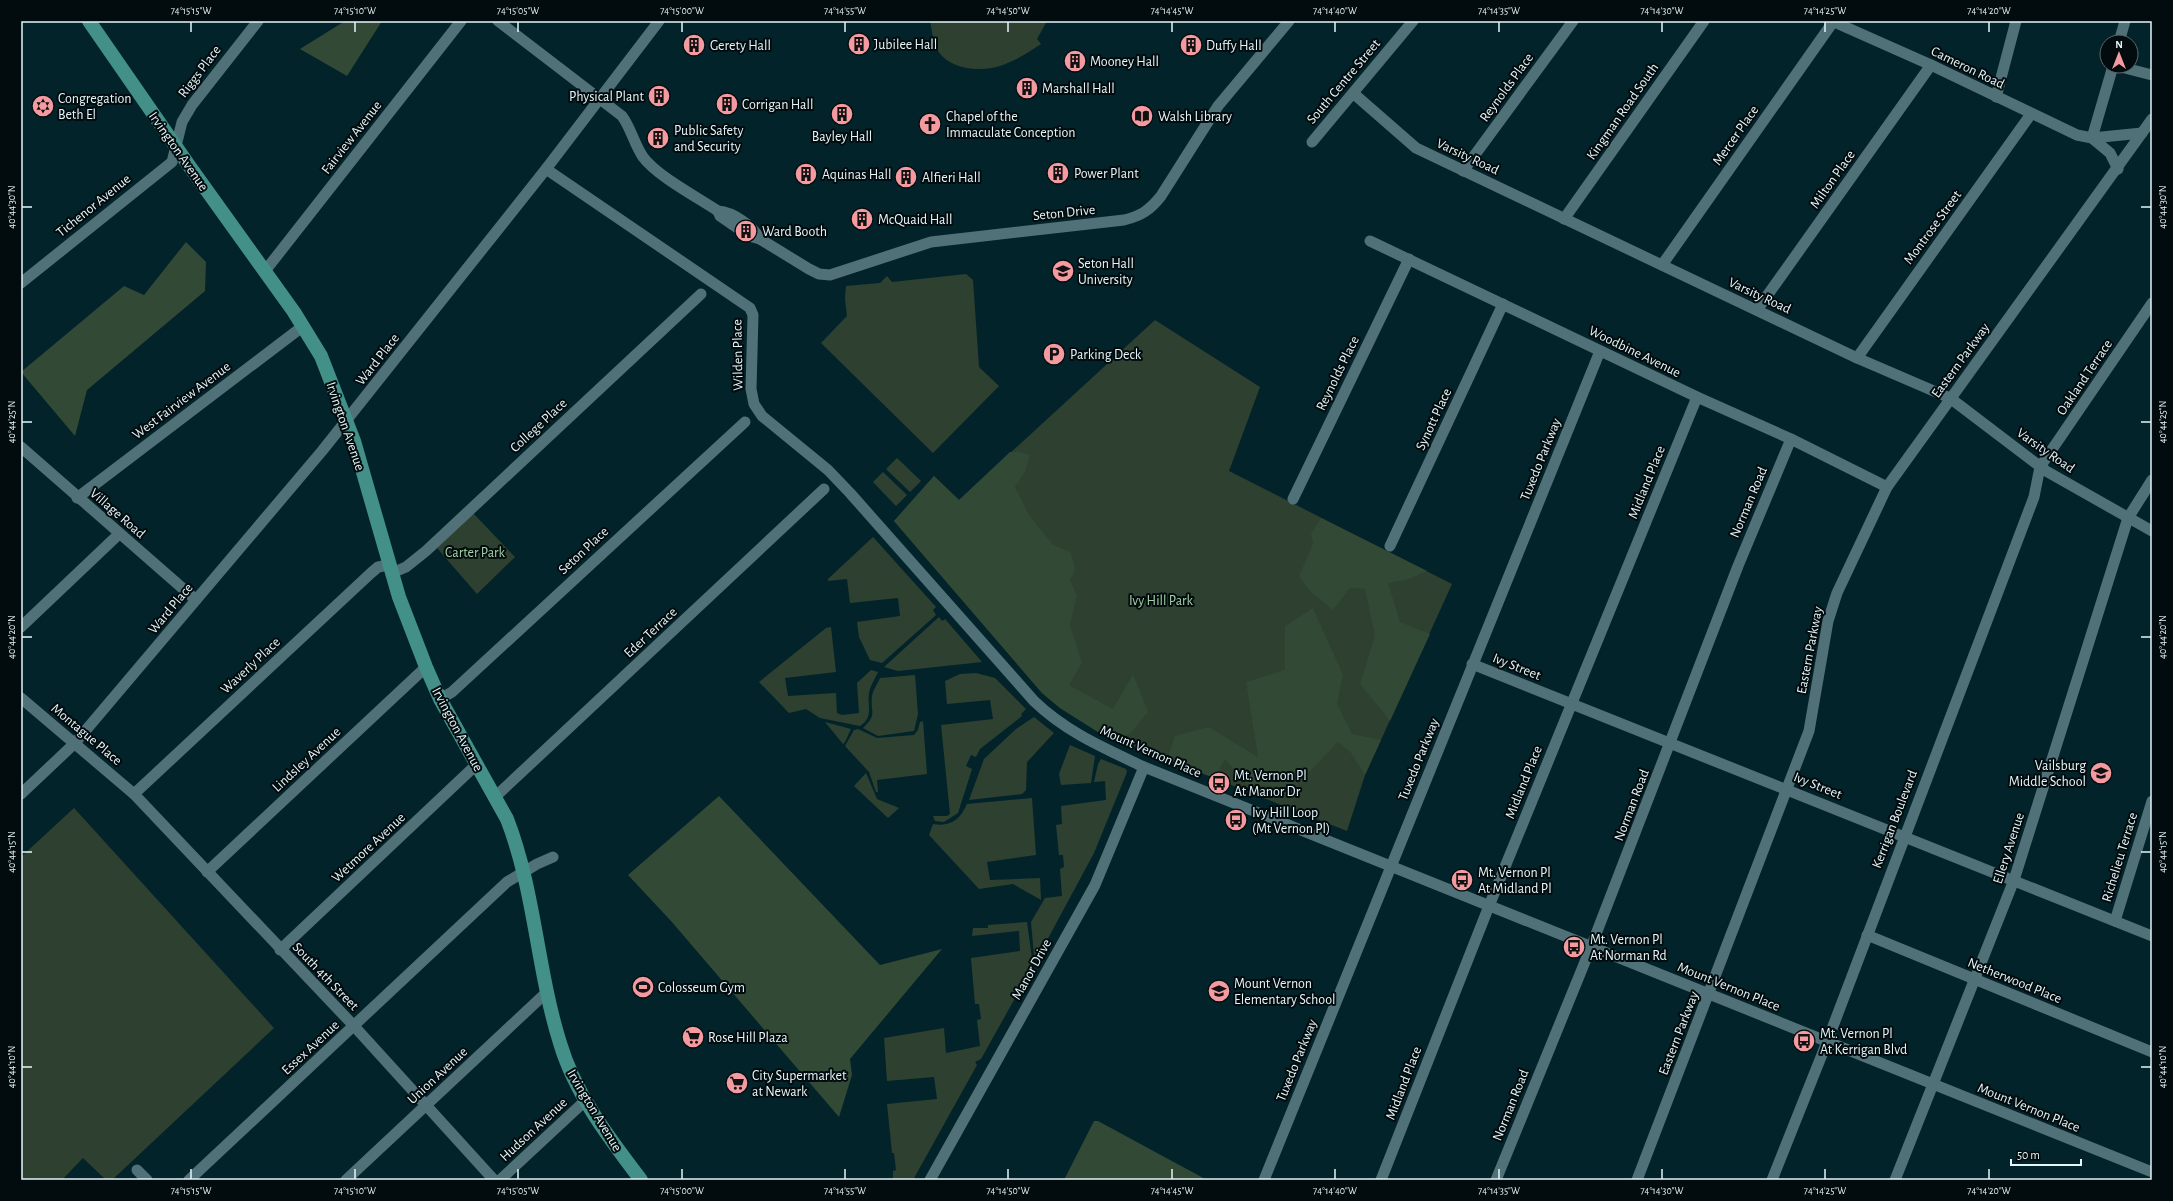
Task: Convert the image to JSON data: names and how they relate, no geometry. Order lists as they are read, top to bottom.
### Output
{
  "streets": {
    "main road": ["Irvington Avenue"],
    "street": [
      "Cameron Road",
      "Riggs Place",
      "South Centre Street",
      "Reynolds Place",
      "Kingman Road South",
      "Mercer Place",
      "Fairview Avenue",
      "Varsity Road",
      "Milton Place",
      "Tichenor Avenue",
      "Seton Drive",
      "Montrose Street",
      "Woodbine Avenue",
      "Wilden Place",
      "Ward Place",
      "Eastern Parkway",
      "Oakland Terrace",
      "West Fairview Avenue",
      "Synott Place",
      "College Place",
      "Tuxedo Parkway",
      "Midland Place",
      "Norman Road",
      "Village Road",
      "Seton Place",
      "Eder Terrace",
      "Waverly Place",
      "Ivy Street",
      "Montague Place",
      "Mount Vernon Place",
      "Lindsley Avenue",
      "Kerrigan Boulevard",
      "Wetmore Avenue",
      "Ellery Avenue",
      "Richelieu Terrace",
      "Manor Drive",
      "South 4th Street",
      "Netherwood Place",
      "Essex Avenue",
      "Union Avenue",
      "Hudson Avenue"
    ]
  },
  "crossings": [
    ["Cameron Road", "Mercer Place"],
    ["Cameron Road", "Milton Place"],
    ["Cameron Road", "Montrose Street"],
    ["Cameron Road", "Eastern Parkway"],
    ["Riggs Place", "Irvington Avenue"],
    ["Riggs Place", "Tichenor Avenue"],
    ["South Centre Street", "Varsity Road"],
    ["Reynolds Place", "Varsity Road"],
    ["Reynolds Place", "Woodbine Avenue"],
    ["Kingman Road South", "Varsity Road"],
    ["Mercer Place", "Varsity Road"],
    ["Fairview Avenue", "Irvington Avenue"],
    ["Irvington Avenue", "Tichenor Avenue"],
    ["Irvington Avenue", "Ward Place"],
    ["Irvington Avenue", "West Fairview Avenue"],
    ["Irvington Avenue", "College Place"],
    ["Irvington Avenue", "Seton Place"],
    ["Irvington Avenue", "Eder Terrace"],
    ["Irvington Avenue", "Waverly Place"],
    ["Irvington Avenue", "Lindsley Avenue"],
    ["Irvington Avenue", "Wetmore Avenue"],
    ["Irvington Avenue", "Essex Avenue"],
    ["Irvington Avenue", "Union Avenue"],
    ["Irvington Avenue", "Hudson Avenue"],
    ["Varsity Road", "Milton Place"],
    ["Varsity Road", "Montrose Street"],
    ["Varsity Road", "Eastern Parkway"],
    ["Varsity Road", "Oakland Terrace"],
    ["Varsity Road", "Kerrigan Boulevard"],
    ["Varsity Road", "Ellery Avenue"],
    ["Seton Drive", "Ward Place"],
    ["Woodbine Avenue", "Eastern Parkway"],
    ["Woodbine Avenue", "Synott Place"],
    ["Woodbine Avenue", "Tuxedo Parkway"],
    ["Woodbine Avenue", "Midland Place"],
    ["Woodbine Avenue", "Norman Road"],
    ["Wilden Place", "Ward Place"],
    ["Wilden Place", "Mount Vernon Place"],
    ["Ward Place", "Village Road"],
    ["Ward Place", "Montague Place"],
    ["Eastern Parkway", "Ivy Street"],
    ["Eastern Parkway", "Mount Vernon Place"],
    ["Oakland Terrace", "Kerrigan Boulevard"],
    ["West Fairview Avenue", "Village Road"],
    ["College Place", "Waverly Place"],
    ["Tuxedo Parkway", "Ivy Street"],
    ["Tuxedo Parkway", "Mount Vernon Place"],
    ["Midland Place", "Ivy Street"],
    ["Midland Place", "Mount Vernon Place"],
    ["Norman Road", "Ivy Street"],
    ["Norman Road", "Mount Vernon Place"],
    ["Waverly Place", "Montague Place"],
    ["Waverly Place", "South 4th Street"],
    ["Ivy Street", "Kerrigan Boulevard"],
    ["Ivy Street", "Ellery Avenue"],
    ["Ivy Street", "Richelieu Terrace"],
    ["Montague Place", "South 4th Street"],
    ["Mount Vernon Place", "Kerrigan Boulevard"],
    ["Mount Vernon Place", "Ellery Avenue"],
    ["Mount Vernon Place", "Manor Drive"],
    ["Lindsley Avenue", "South 4th Street"],
    ["Kerrigan Boulevard", "Netherwood Place"],
    ["Wetmore Avenue", "South 4th Street"],
    ["Ellery Avenue", "Netherwood Place"],
    ["South 4th Street", "Essex Avenue"],
    ["South 4th Street", "Union Avenue"]
  ],
  "parks": ["Carter Park", "Ivy Hill Park"],
  "places": {
    "building": [
      "Jubilee Hall",
      "Gerety Hall",
      "Duffy Hall",
      "Mooney Hall",
      "Marshall Hall",
      "Physical Plant",
      "Corrigan Hall",
      "Bayley Hall",
      "Public Safety and Security",
      "Power Plant",
      "Aquinas Hall",
      "Alfieri Hall",
      "McQuaid Hall",
      "Ward Booth"
    ],
    "synagogue": ["Congregation Beth El"],
    "library": ["Walsh Library"],
    "church": ["Chapel of the Immaculate Conception"],
    "school or university": ["Seton Hall University", "Vailsburg Middle School", "Mount Vernon Elementary School"],
    "parking": ["Parking Deck"],
    "bus stop": [
      "Mt. Vernon Pl At Manor Dr",
      "Ivy Hill Loop (Mt Vernon Pl)",
      "Mt. Vernon Pl At Midland Pl",
      "Mt. Vernon Pl At Norman Rd",
      "Mt. Vernon Pl At Kerrigan Blvd"
    ],
    "sports": ["Colosseum Gym"],
    "supermarket": ["Rose Hill Plaza", "City Supermarket at Newark"]
  },
  "scale_bar": "50 m",
  "north": "top",
  "coordinates": [
    "74°15'15\"W",
    "74°15'10\"W",
    "74°15'05\"W",
    "74°15'00\"W",
    "74°14'55\"W",
    "74°14'50\"W",
    "74°14'45\"W",
    "74°14'40\"W",
    "74°14'35\"W",
    "74°14'30\"W",
    "74°14'25\"W",
    "74°14'20\"W",
    "40°44'30\"N",
    "40°44'25\"N",
    "40°44'20\"N",
    "40°44'15\"N",
    "40°44'10\"N"
  ]
}
